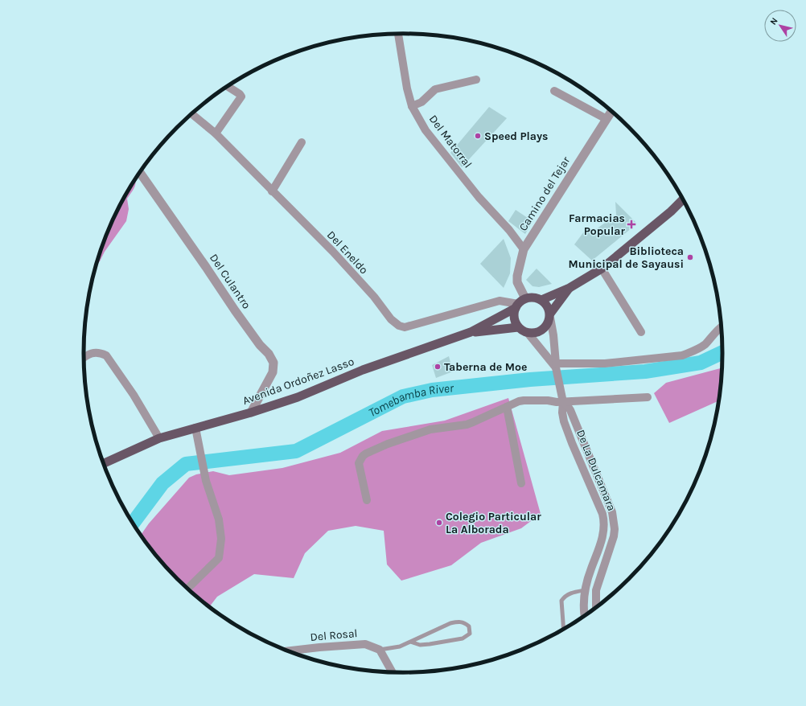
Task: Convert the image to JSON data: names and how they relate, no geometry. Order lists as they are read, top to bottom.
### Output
{
  "streets": {
    "main road": ["Avenida Ordoñez Lasso"],
    "street": [
      "Del Matorral",
      "Camino del Tejar",
      "Del Eneldo",
      "Del Culantro",
      "De La Dulcamara",
      "Del Rosal"
    ]
  },
  "crossings": [
    ["Del Matorral", "Camino del Tejar"],
    ["Camino del Tejar", "Del Eneldo"],
    ["Camino del Tejar", "Avenida Ordoñez Lasso"],
    ["Camino del Tejar", "De La Dulcamara"],
    ["Del Eneldo", "Avenida Ordoñez Lasso"],
    ["Del Eneldo", "De La Dulcamara"],
    ["Del Culantro", "Avenida Ordoñez Lasso"],
    ["Avenida Ordoñez Lasso", "De La Dulcamara"]
  ],
  "water": ["Tomebamba River"],
  "places": {
    "other": [
      "Speed Plays",
      "Biblioteca Municipal de Sayausi",
      "Taberna de Moe",
      "Colegio Particular La Alborada"
    ],
    "health": ["Farmacias Popular"]
  },
  "north": "top left"
}
